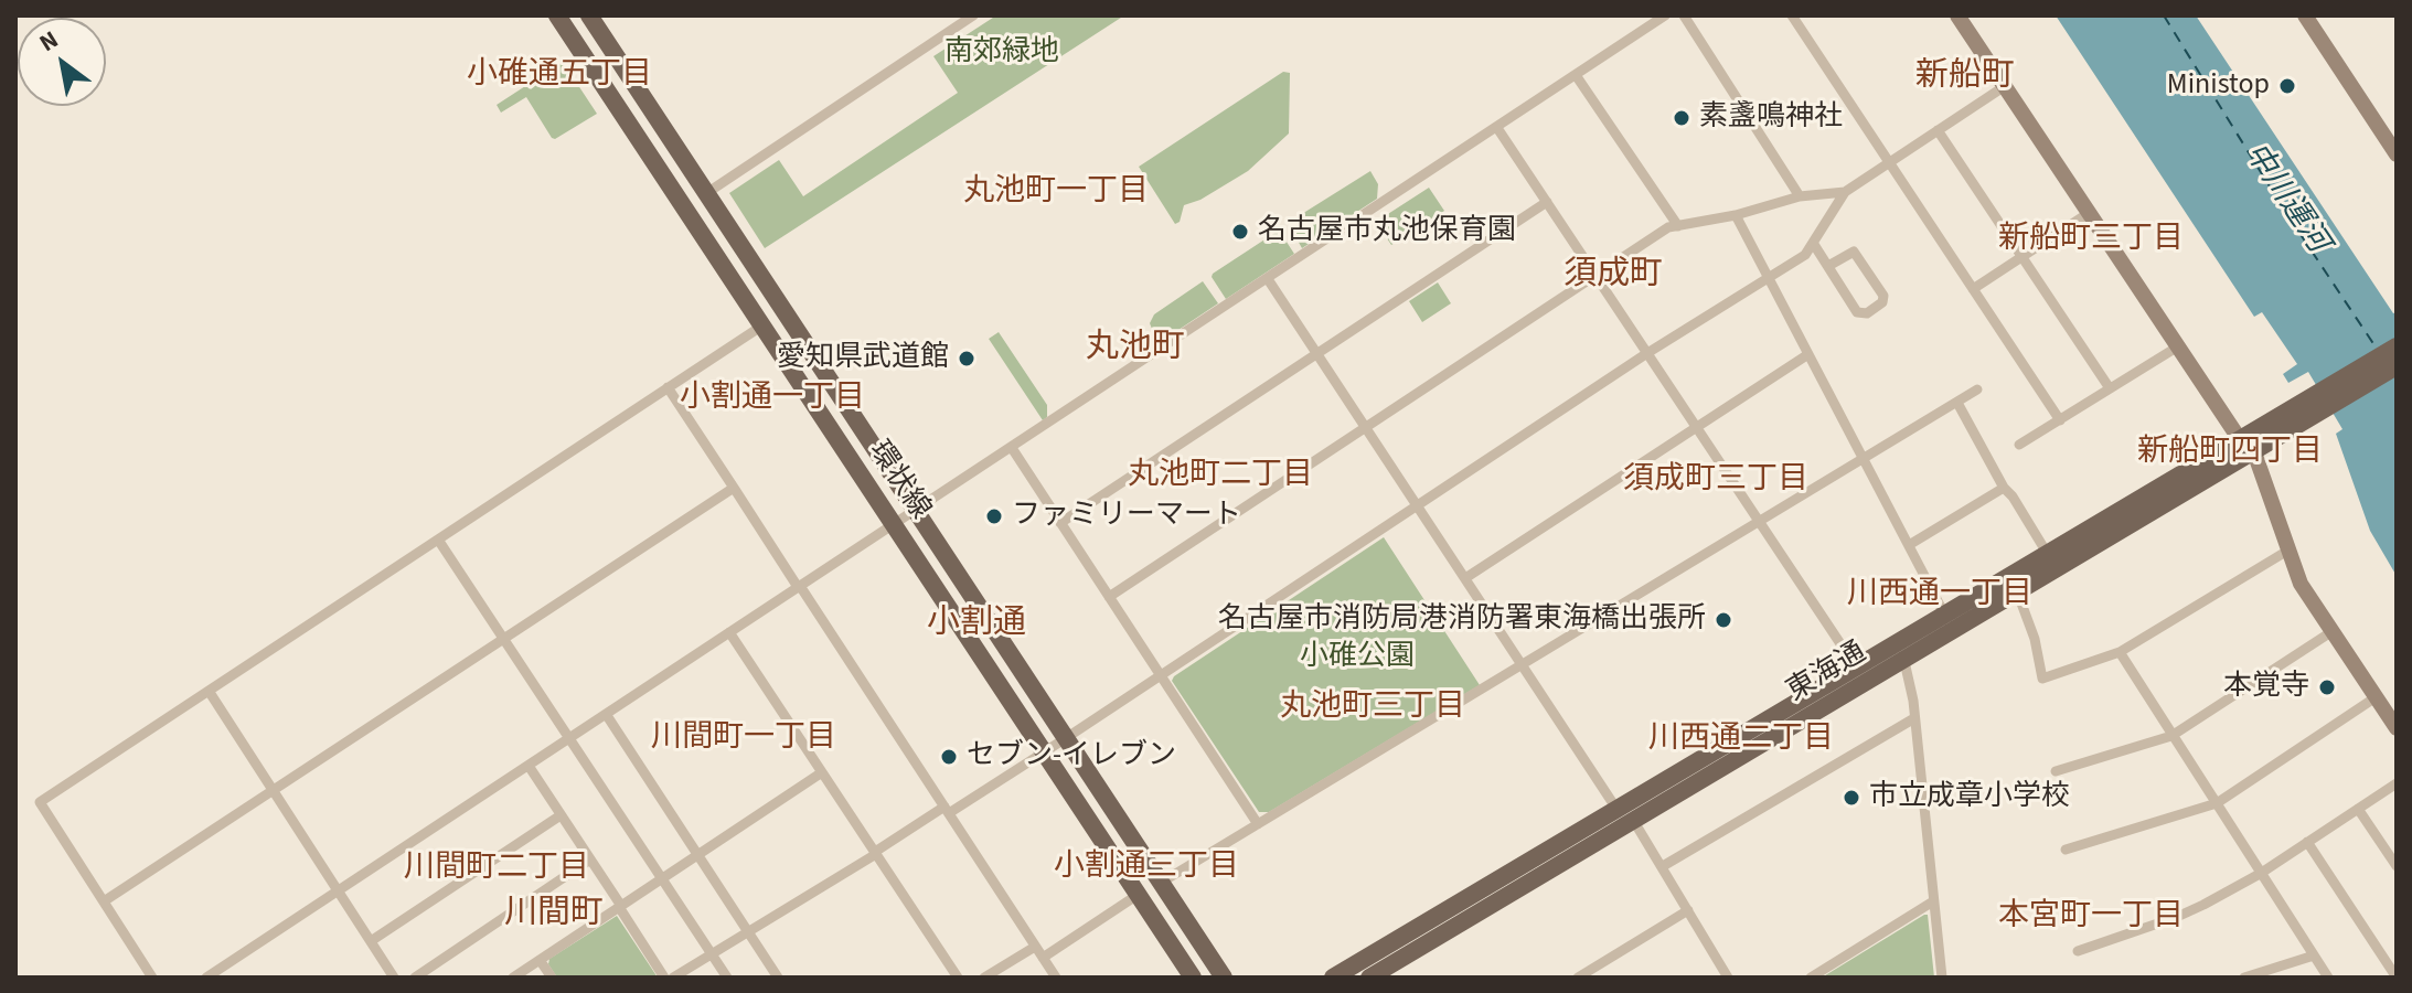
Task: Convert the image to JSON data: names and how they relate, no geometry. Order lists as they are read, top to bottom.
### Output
{
  "streets": {
    "main road": ["環状線", "東海通"]
  },
  "districts": [
    "小碓通五丁目",
    "新船町",
    "丸池町一丁目",
    "新船町三丁目",
    "須成町",
    "丸池町",
    "小割通一丁目",
    "新船町四丁目",
    "丸池町二丁目",
    "須成町三丁目",
    "川西通一丁目",
    "小割通",
    "丸池町三丁目",
    "川間町一丁目",
    "川西通二丁目",
    "小割通三丁目",
    "川間町二丁目",
    "川間町",
    "本宮町一丁目"
  ],
  "water": ["中川運河"],
  "parks": ["南郊緑地", "小碓公園"],
  "places": [
    "Ministop",
    "素盞鳴神社",
    "名古屋市丸池保育園",
    "愛知県武道館",
    "ファミリーマート",
    "名古屋市消防局港消防署東海橋出張所",
    "本覚寺",
    "セブン-イレブン",
    "市立成章小学校"
  ],
  "north": "top left"
}
